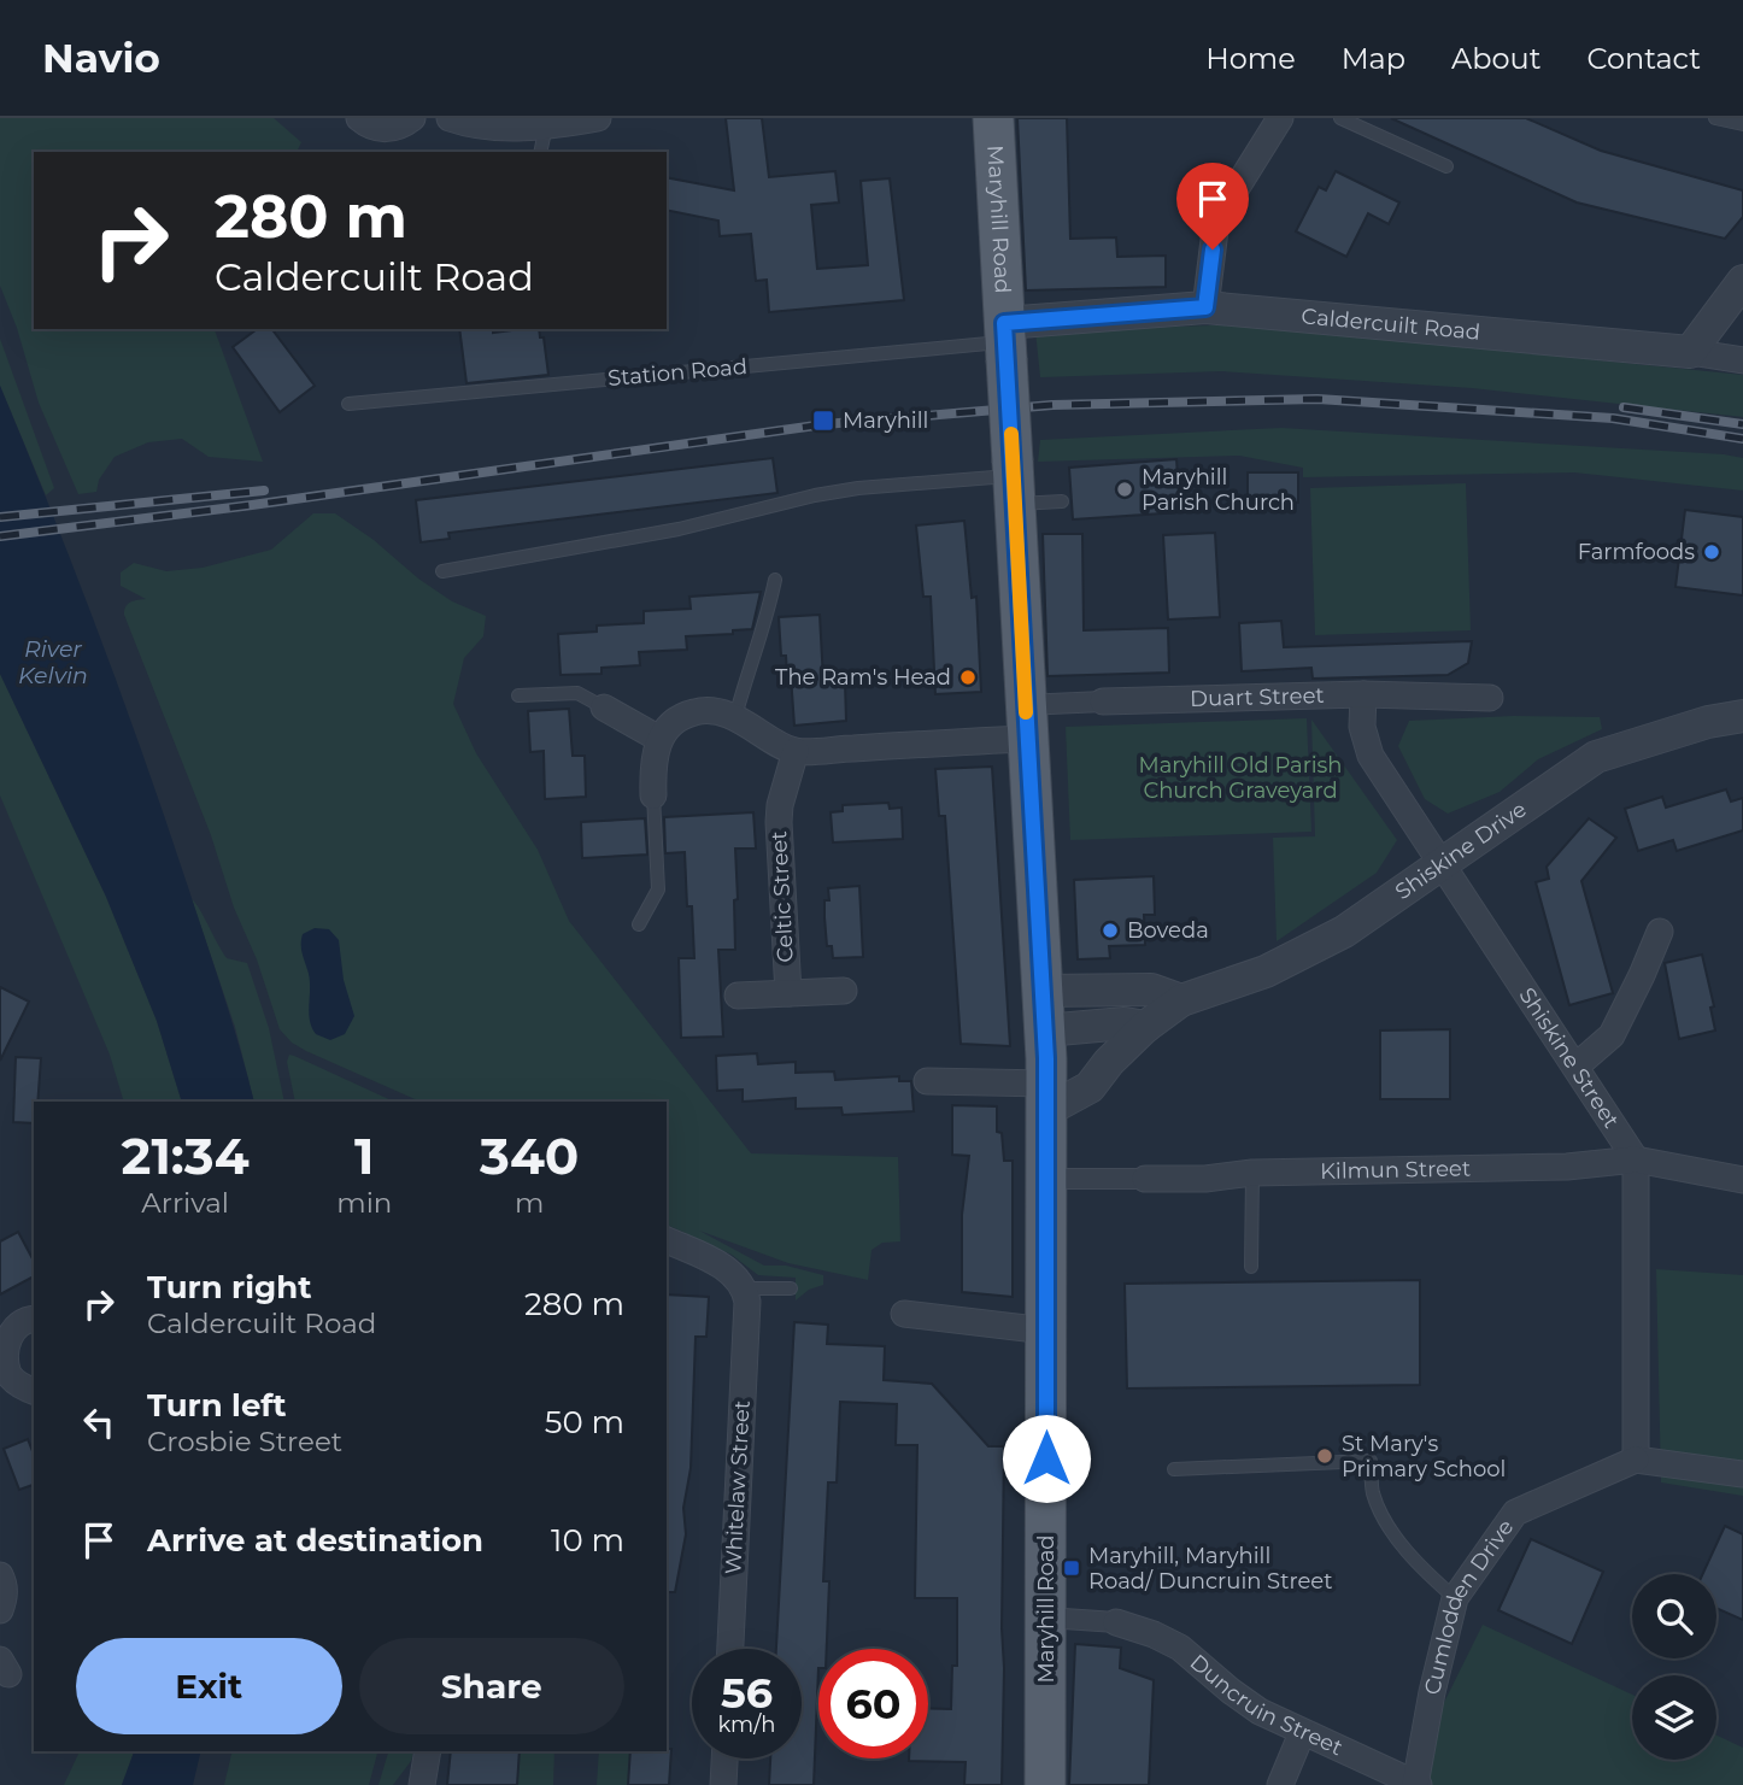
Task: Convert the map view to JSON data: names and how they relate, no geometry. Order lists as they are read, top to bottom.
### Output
{
  "streets": {
    "main road": ["Maryhill Road"],
    "street": [
      "Caldercuilt Road",
      "Duart Street",
      "Shiskine Drive",
      "Celtic Street",
      "Shiskine Street",
      "Kilmun Street",
      "Whitelaw Street",
      "Cumlodden Drive",
      "Duncruin Street"
    ],
    "lane": ["Station Road"]
  },
  "crossings": [
    ["Maryhill Road", "Caldercuilt Road"],
    ["Maryhill Road", "Station Road"],
    ["Maryhill Road", "Duart Street"],
    ["Maryhill Road", "Shiskine Drive"],
    ["Maryhill Road", "Kilmun Street"],
    ["Caldercuilt Road", "Station Road"],
    ["Duart Street", "Shiskine Street"],
    ["Shiskine Drive", "Shiskine Street"],
    ["Shiskine Street", "Kilmun Street"],
    ["Cumlodden Drive", "Duncruin Street"]
  ],
  "water": ["River Kelvin"],
  "parks": ["Maryhill Old Parish Church Graveyard"],
  "places": {
    "transit": ["Maryhill", "Maryhill, Maryhill Road/ Duncruin Street"],
    "other": [
      "Maryhill Parish Church",
      "Farmfoods",
      "The Ram's Head",
      "Boveda",
      "St Mary's Primary School"
    ]
  },
  "page": {
    "header": "Navio",
    "nav": [
      "Home",
      "Map",
      "About",
      "Contact"
    ],
    "turn": ["280 m", "Caldercuilt Road"],
    "eta": [
      "21:34",
      "Arrival",
      "1",
      "min",
      "340",
      "m"
    ],
    "list": [
      {
        "name": "Turn right",
        "note": "Caldercuilt Road",
        "value": "280 m"
      },
      {
        "name": "Turn left",
        "note": "Crosbie Street",
        "value": "50 m"
      },
      {
        "name": "Arrive at destination",
        "value": "10 m"
      }
    ],
    "buttons": ["Exit", "Share"],
    "speed": "56 km/h",
    "limit": "60"
  }
}
